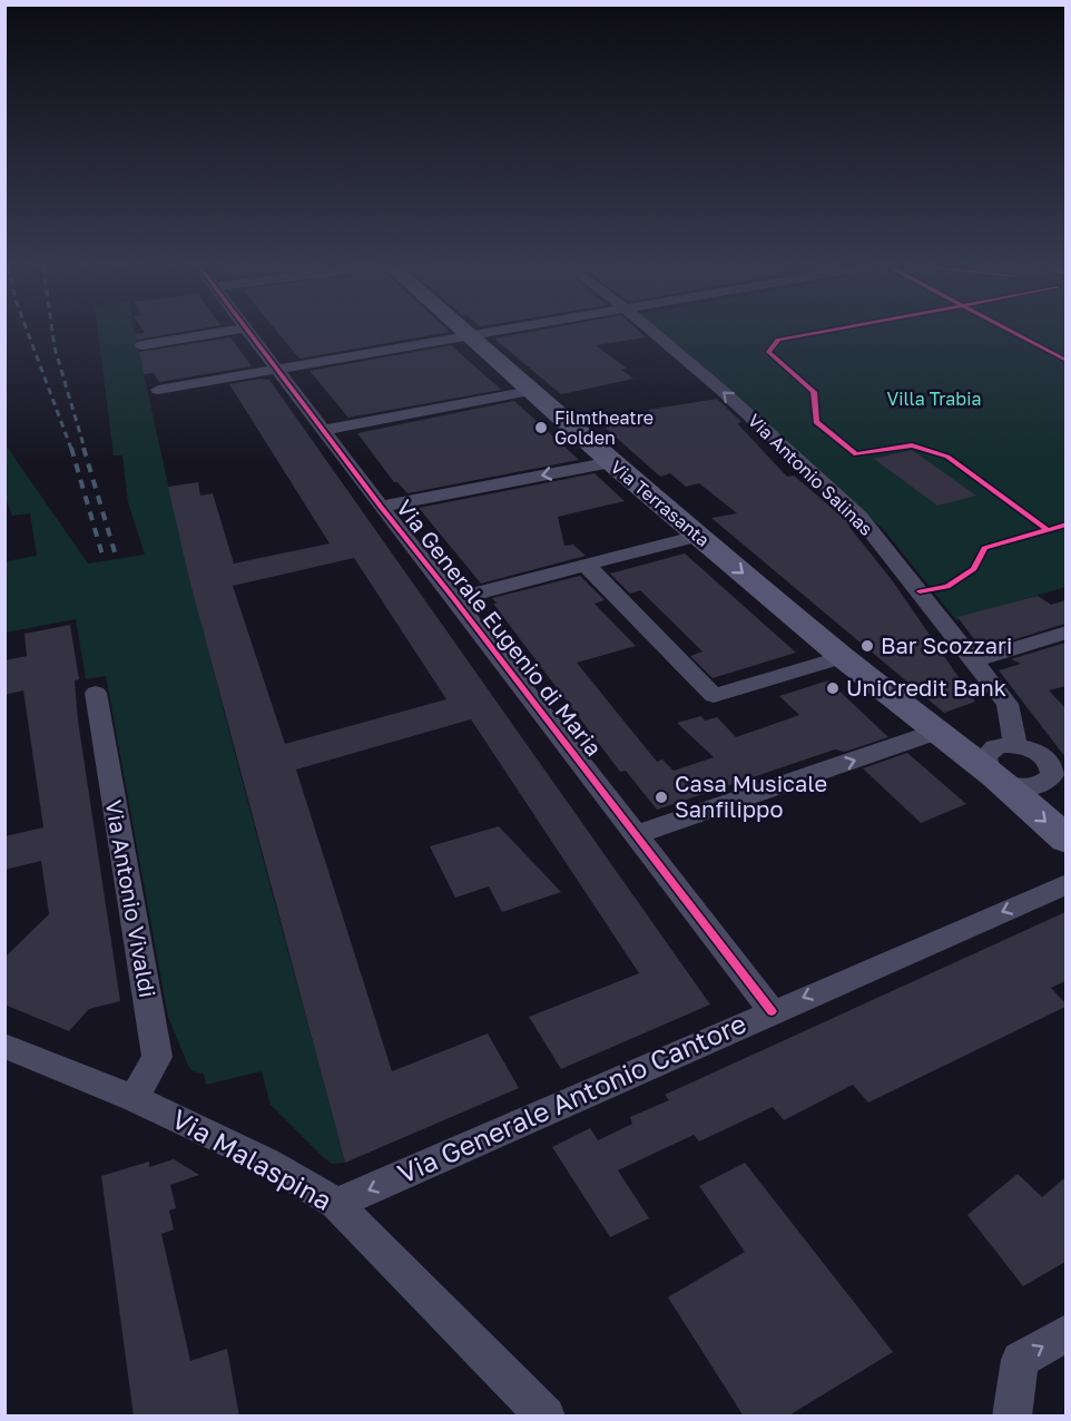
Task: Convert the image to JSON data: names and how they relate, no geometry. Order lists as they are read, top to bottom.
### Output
{
  "streets": {
    "street": [
      "Via Antonio Salinas",
      "Via Terrasanta",
      "Via Generale Eugenio di Maria",
      "Via Antonio Vivaldi",
      "Via Generale Antonio Cantore",
      "Via Malaspina"
    ]
  },
  "crossings": [
    ["Via Generale Eugenio di Maria", "Via Generale Antonio Cantore"],
    ["Via Antonio Vivaldi", "Via Malaspina"],
    ["Via Generale Antonio Cantore", "Via Malaspina"]
  ],
  "one_way": ["Via Antonio Salinas", "Via Terrasanta"],
  "parks": ["Villa Trabia"],
  "places": [
    "Filmtheatre Golden",
    "Bar Scozzari",
    "UniCredit Bank",
    "Casa Musicale Sanfilippo"
  ]
}
